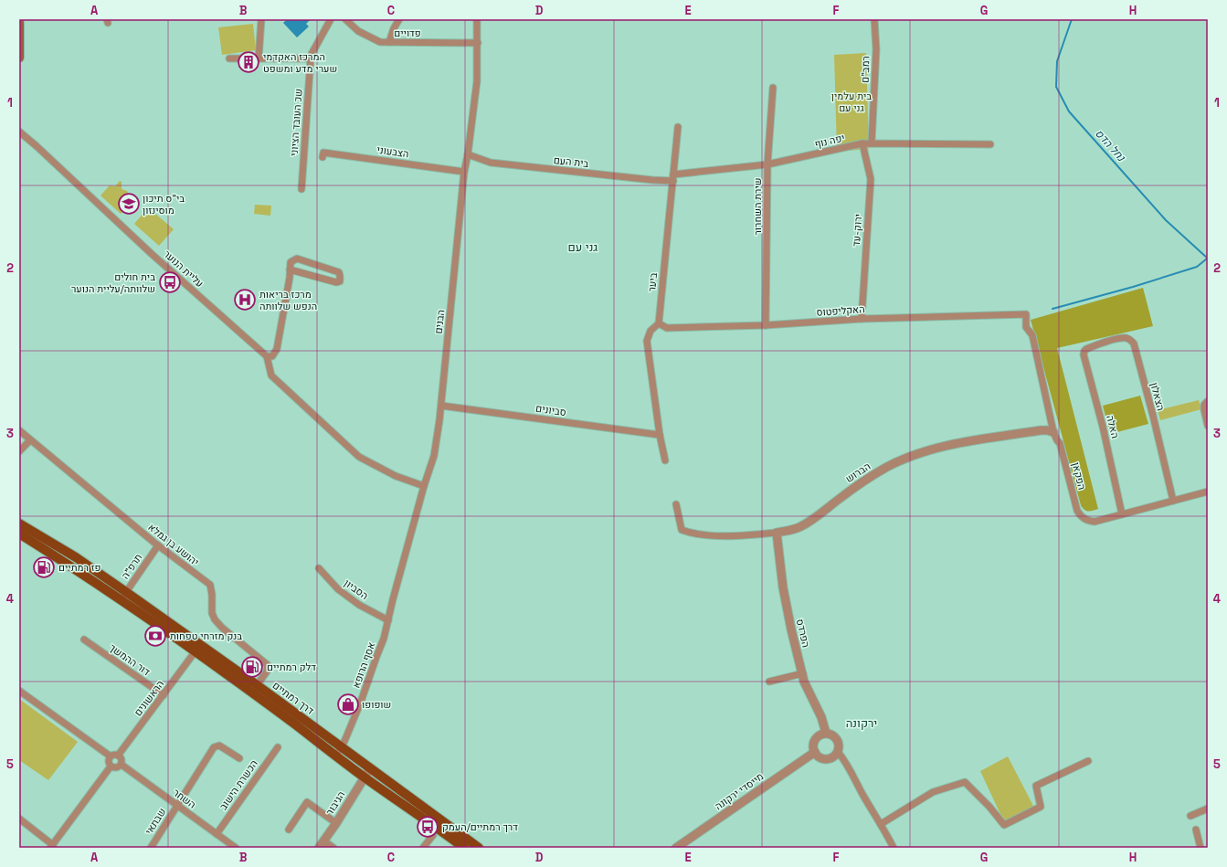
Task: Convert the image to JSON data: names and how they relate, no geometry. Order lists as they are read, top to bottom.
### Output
{
  "streets": {
    "main road": ["דרך רמתיים"],
    "street": [
      "פדויים",
      "רמב\"ם",
      "שכ העובד הציוני",
      "יפה נוף",
      "הצבעוני",
      "בית העם",
      "שירת השחרור",
      "ירוק-עד",
      "עליית הנוער",
      "ביער",
      "האקליפטוס",
      "הבנים",
      "הצאלון",
      "סביונים",
      "האלה",
      "הברוש",
      "הפקאן",
      "יהושע בן גמלא",
      "תרפ\"ה",
      "הסביון",
      "הפרדס",
      "דור ההמשך",
      "אסף הרופא",
      "הראשונים",
      "הכשרת הישוב",
      "מייסדי ירקונה",
      "השחר",
      "הגיבור",
      "שבתאי"
    ]
  },
  "crossings": [
    ["פדויים", "הבנים"],
    ["רמב\"ם", "יפה נוף"],
    ["יפה נוף", "בית העם"],
    ["יפה נוף", "שירת השחרור"],
    ["יפה נוף", "ירוק-עד"],
    ["יפה נוף", "ביער"],
    ["הצבעוני", "הבנים"],
    ["בית העם", "ביער"],
    ["בית העם", "הבנים"],
    ["שירת השחרור", "האקליפטוס"],
    ["ירוק-עד", "האקליפטוס"],
    ["ביער", "האקליפטוס"],
    ["האקליפטוס", "הפקאן"],
    ["הבנים", "סביונים"],
    ["הבנים", "הסביון"],
    ["הבנים", "אסף הרופא"],
    ["הצאלון", "האלה"],
    ["הצאלון", "הפקאן"],
    ["האלה", "הפקאן"],
    ["הברוש", "הפקאן"],
    ["הברוש", "הפרדס"],
    ["יהושע בן גמלא", "תרפ\"ה"],
    ["יהושע בן גמלא", "דרך רמתיים"],
    ["תרפ\"ה", "דרך רמתיים"],
    ["הסביון", "אסף הרופא"],
    ["הפרדס", "מייסדי ירקונה"],
    ["דור ההמשך", "הראשונים"],
    ["אסף הרופא", "דרך רמתיים"],
    ["הראשונים", "דרך רמתיים"],
    ["הראשונים", "השחר"],
    ["דרך רמתיים", "הגיבור"],
    ["הכשרת הישוב", "השחר"],
    ["השחר", "שבתאי"]
  ],
  "districts": ["גני עם", "ירקונה"],
  "water": ["נחל הדס"],
  "parks": ["בית עלמין גני עם"],
  "places": {
    "building": ["המרכז האקדמי שערי מדע ומשפט"],
    "school or university": ["בי\"ס תיכון מוסינזון"],
    "bus stop": ["בית חולים שלוותה/עליית הנוער", "דרך רמתיים/העמק"],
    "hospital": ["מרכז בריאות הנפש שלוותה"],
    "fuel station": ["פז רמתיים", "דלק רמתיים"],
    "bank": ["בנק מזרחי טפחות"],
    "shop": ["שופופו"]
  },
  "grid": {
    "columns": [
      "A",
      "B",
      "C",
      "D",
      "E",
      "F",
      "G",
      "H"
    ],
    "rows": [
      "1",
      "2",
      "3",
      "4",
      "5"
    ]
  }
}
